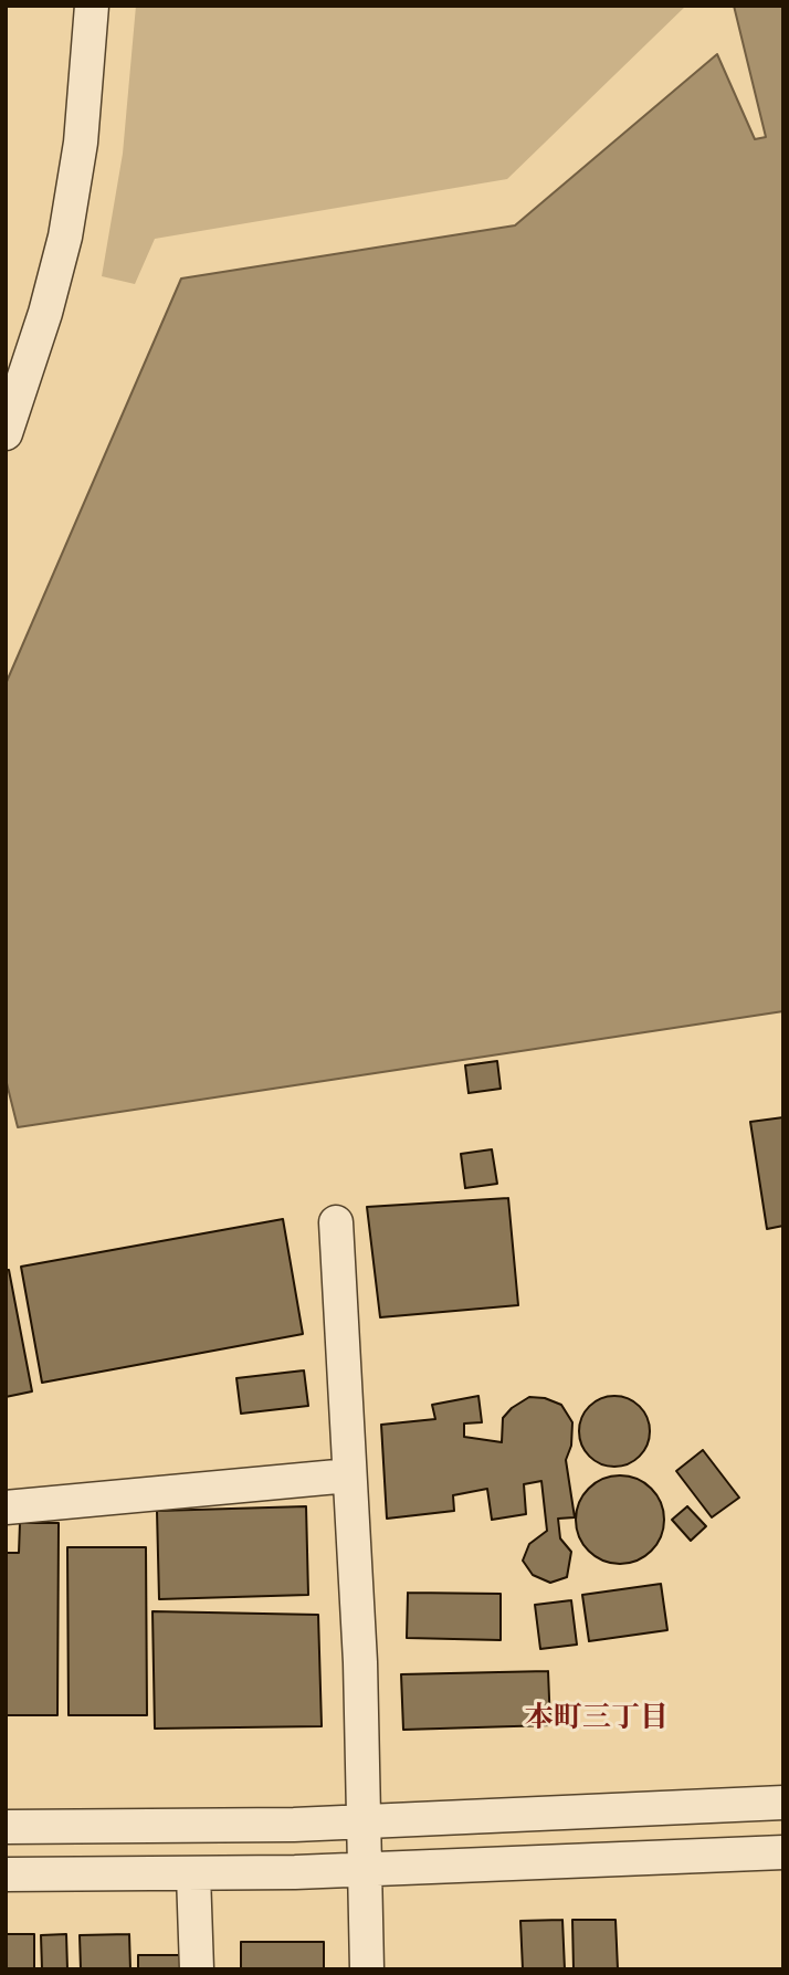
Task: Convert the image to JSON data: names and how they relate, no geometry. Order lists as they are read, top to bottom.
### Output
{
  "districts": ["本町三丁目"]
}
